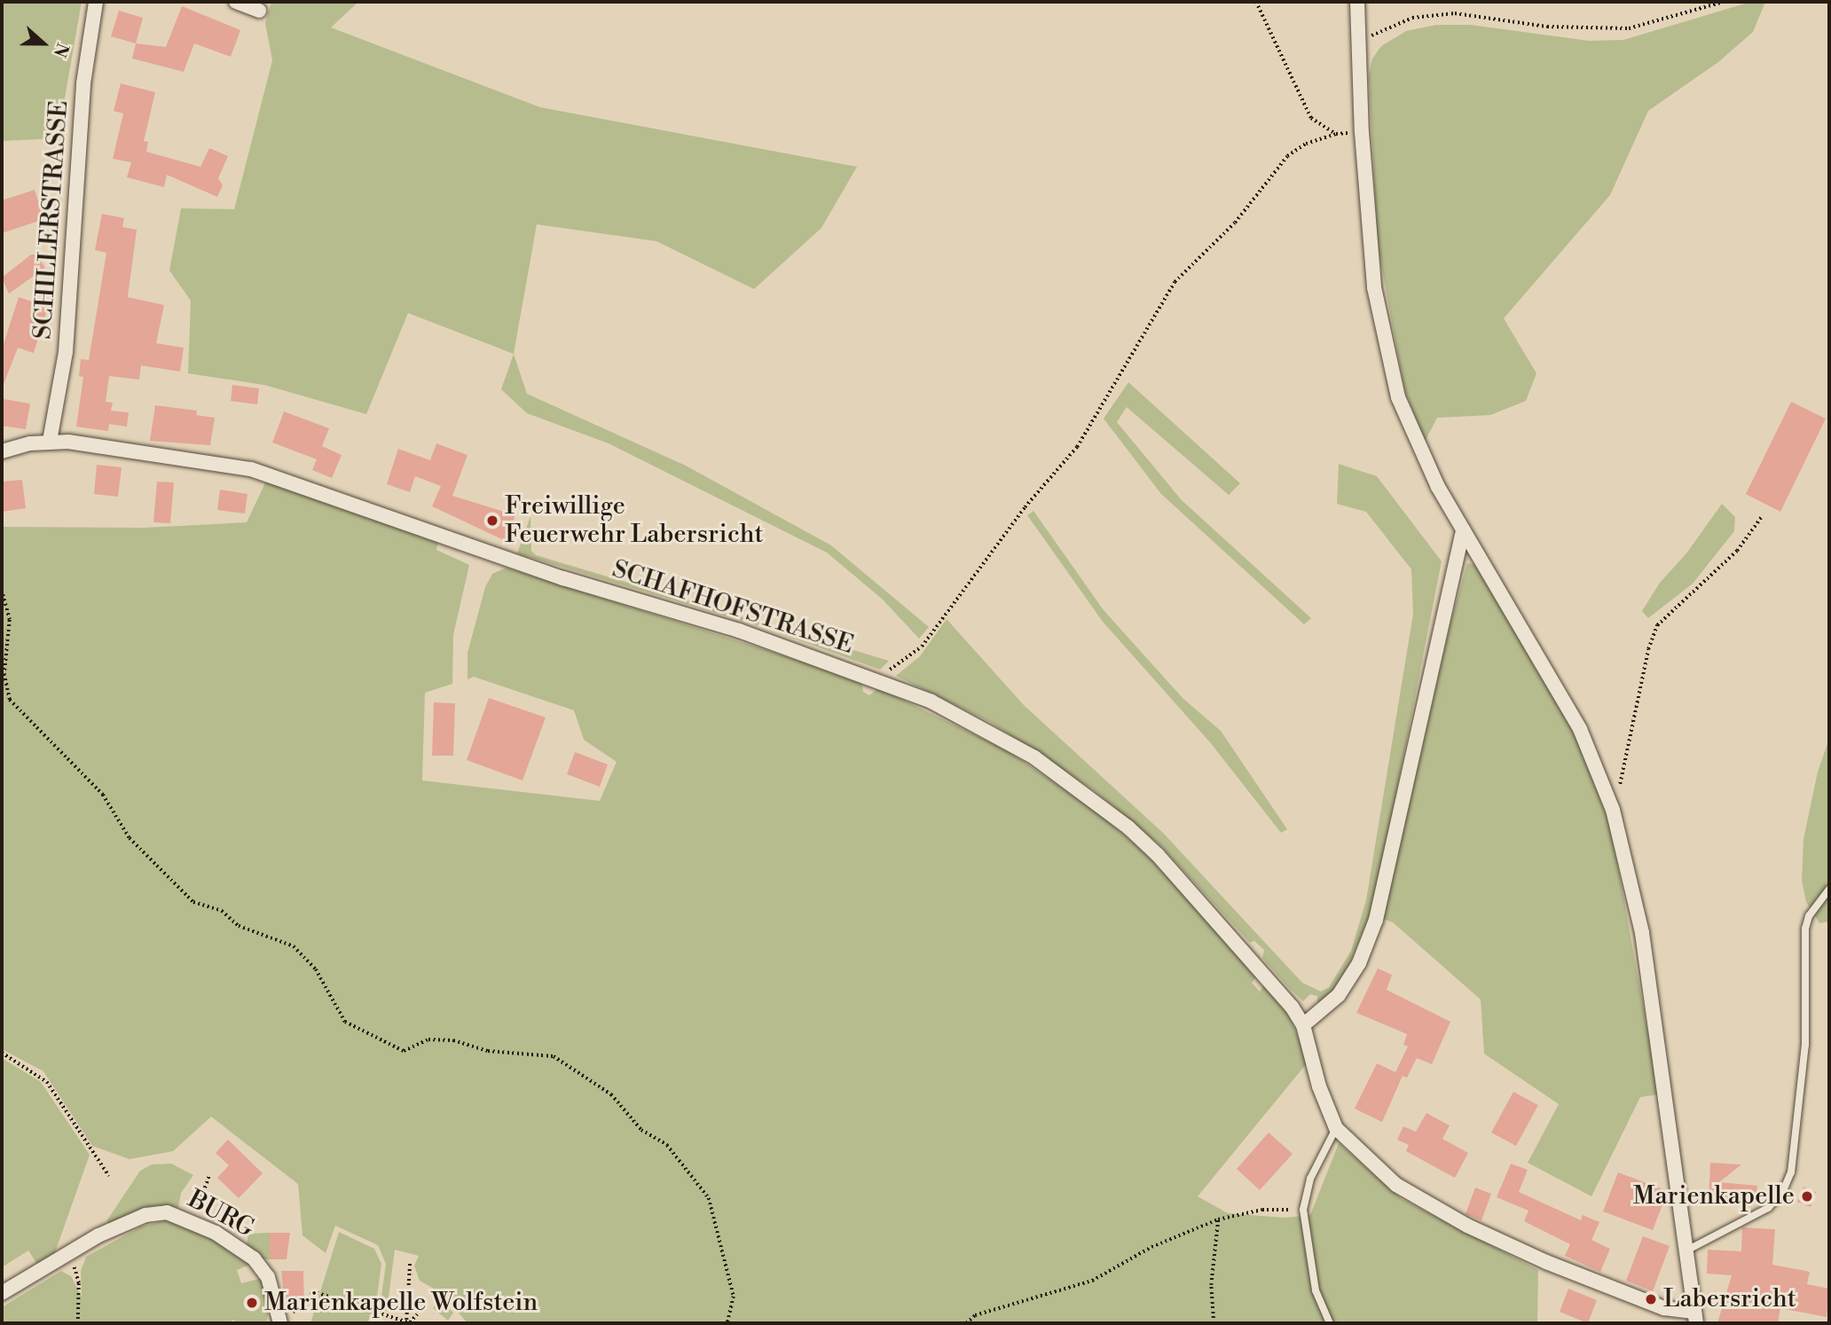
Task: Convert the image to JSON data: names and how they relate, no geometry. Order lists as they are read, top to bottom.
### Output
{
  "streets": {
    "street": ["SCHILLERSTRASSE", "SCHAFHOFSTRASSE", "BURG"]
  },
  "crossings": [
    ["SCHILLERSTRASSE", "SCHAFHOFSTRASSE"]
  ],
  "places": [
    "Freiwillige Feuerwehr Labersricht",
    "Marienkapelle",
    "Labersricht",
    "Marienkapelle Wolfstein"
  ],
  "north": "right"
}
